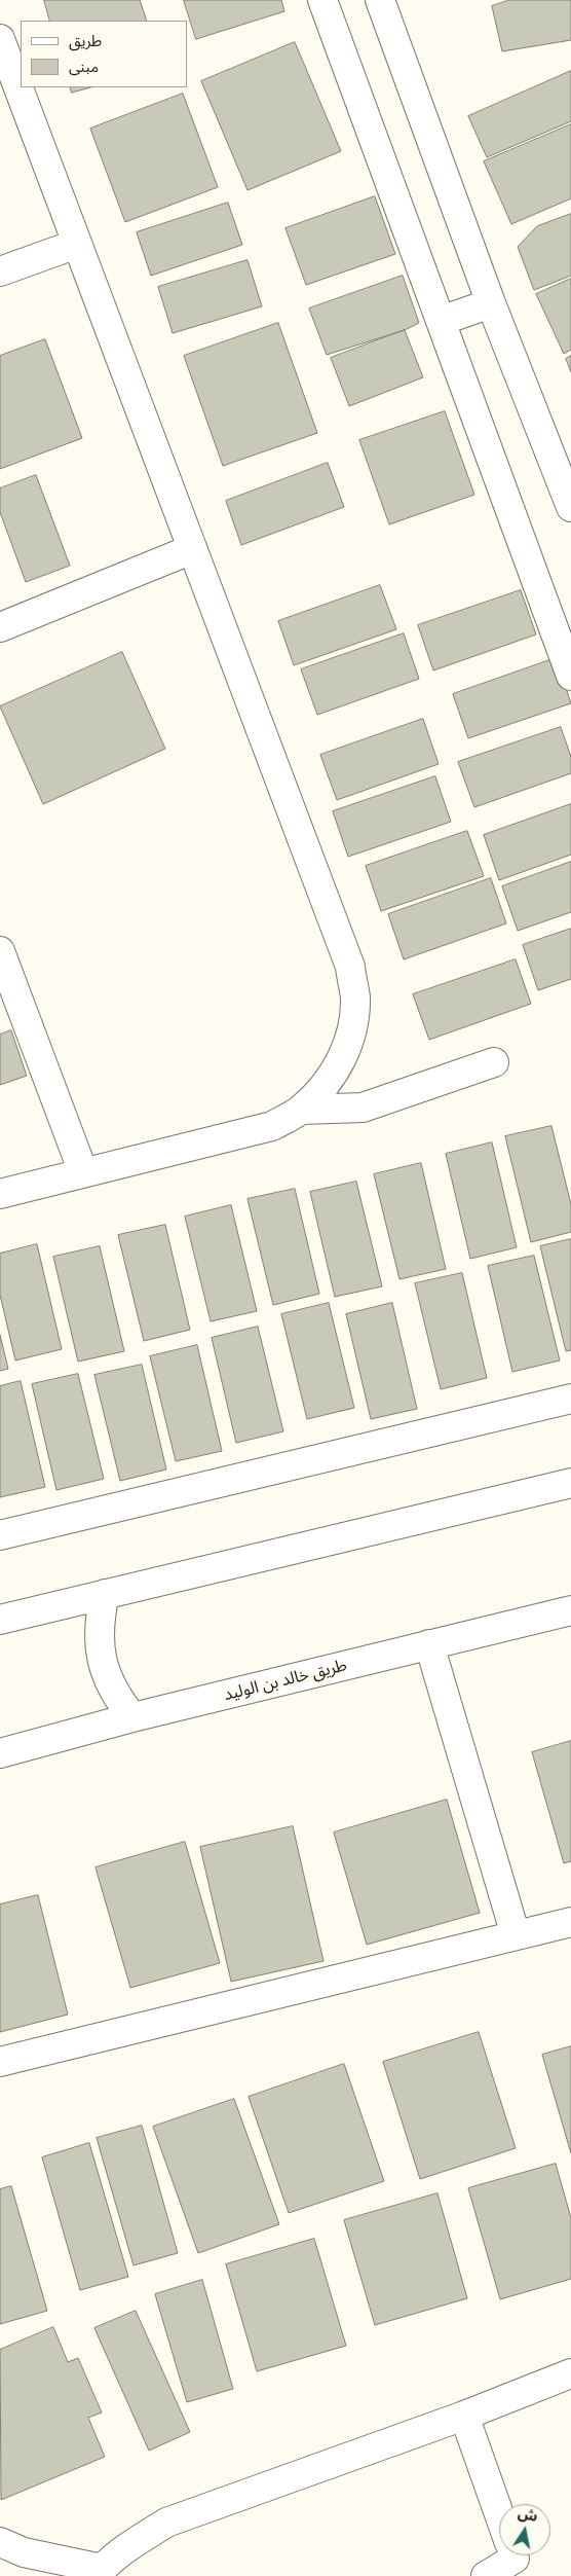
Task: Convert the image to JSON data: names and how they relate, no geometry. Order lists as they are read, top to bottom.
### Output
{
  "streets": {
    "street": ["طريق خالد بن الوليد"]
  },
  "legend": ["طريق", "مبنى"],
  "north": "top"
}
